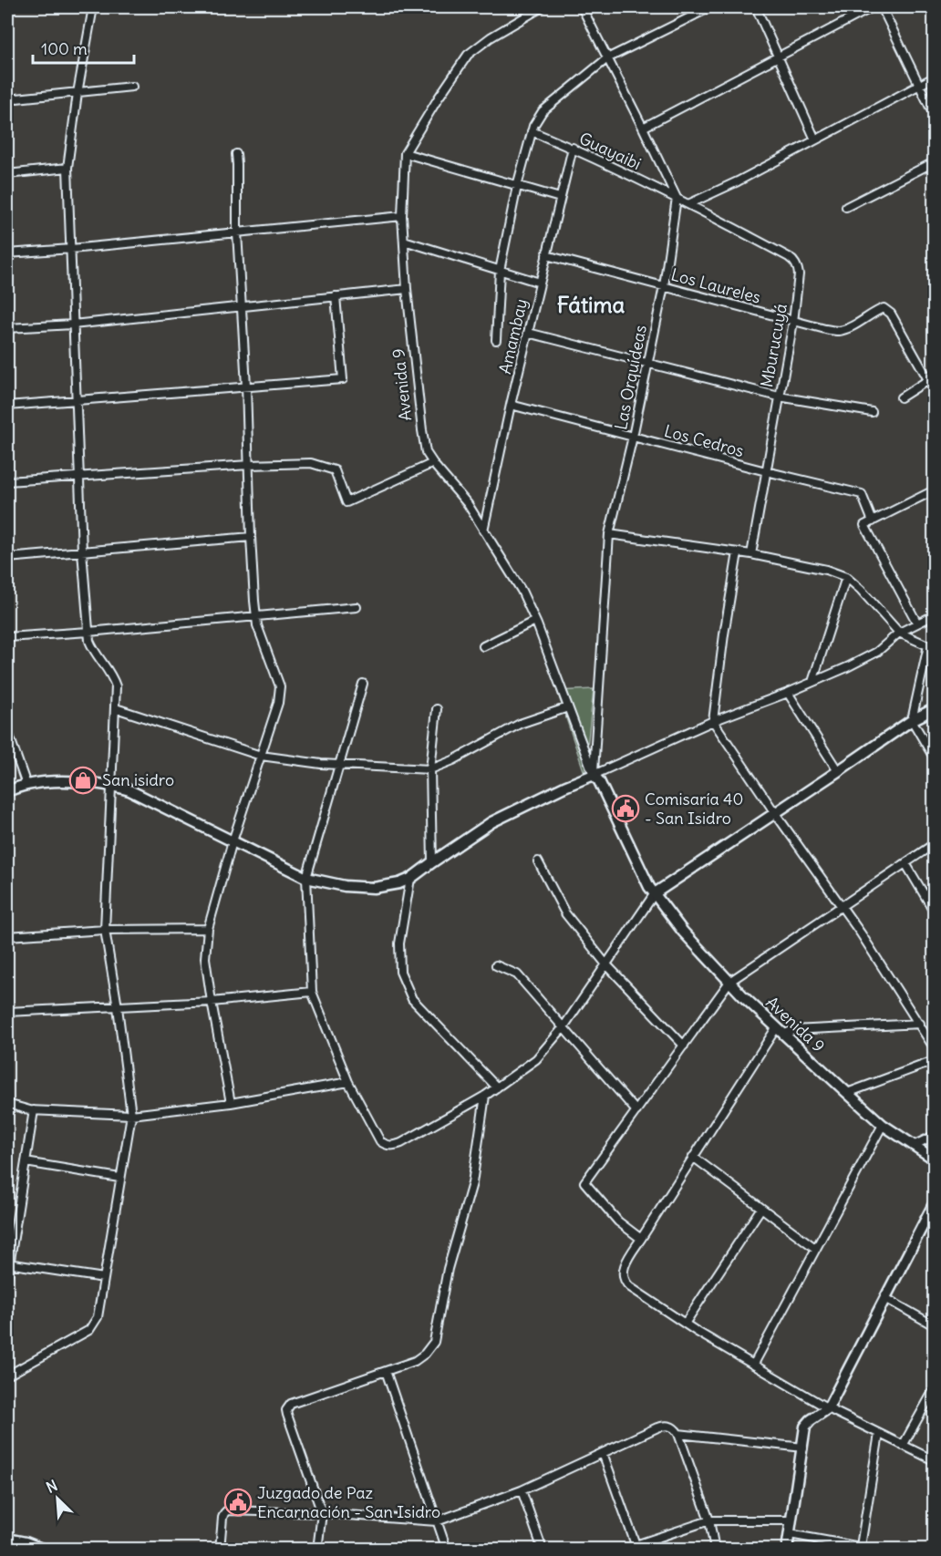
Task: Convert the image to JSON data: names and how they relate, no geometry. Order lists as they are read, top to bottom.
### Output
{
  "streets": {
    "main road": ["Avenida 9"],
    "street": [
      "Guayaibi",
      "Los Laureles",
      "Amambay",
      "Mburucuyá",
      "Las Orquídeas",
      "Los Cedros"
    ]
  },
  "crossings": [
    ["Guayaibi", "Amambay"],
    ["Guayaibi", "Mburucuyá"],
    ["Guayaibi", "Las Orquídeas"],
    ["Los Laureles", "Amambay"],
    ["Los Laureles", "Mburucuyá"],
    ["Los Laureles", "Las Orquídeas"],
    ["Amambay", "Avenida 9"],
    ["Amambay", "Los Cedros"],
    ["Mburucuyá", "Los Cedros"],
    ["Las Orquídeas", "Avenida 9"],
    ["Las Orquídeas", "Los Cedros"]
  ],
  "districts": ["Fátima"],
  "places": {
    "shop": ["San isidro"],
    "public building": ["Comisaría 40 - San Isidro", "Juzgado de Paz Encarnación - San Isidro"]
  },
  "scale_bar": "100 m",
  "north": "top left"
}
